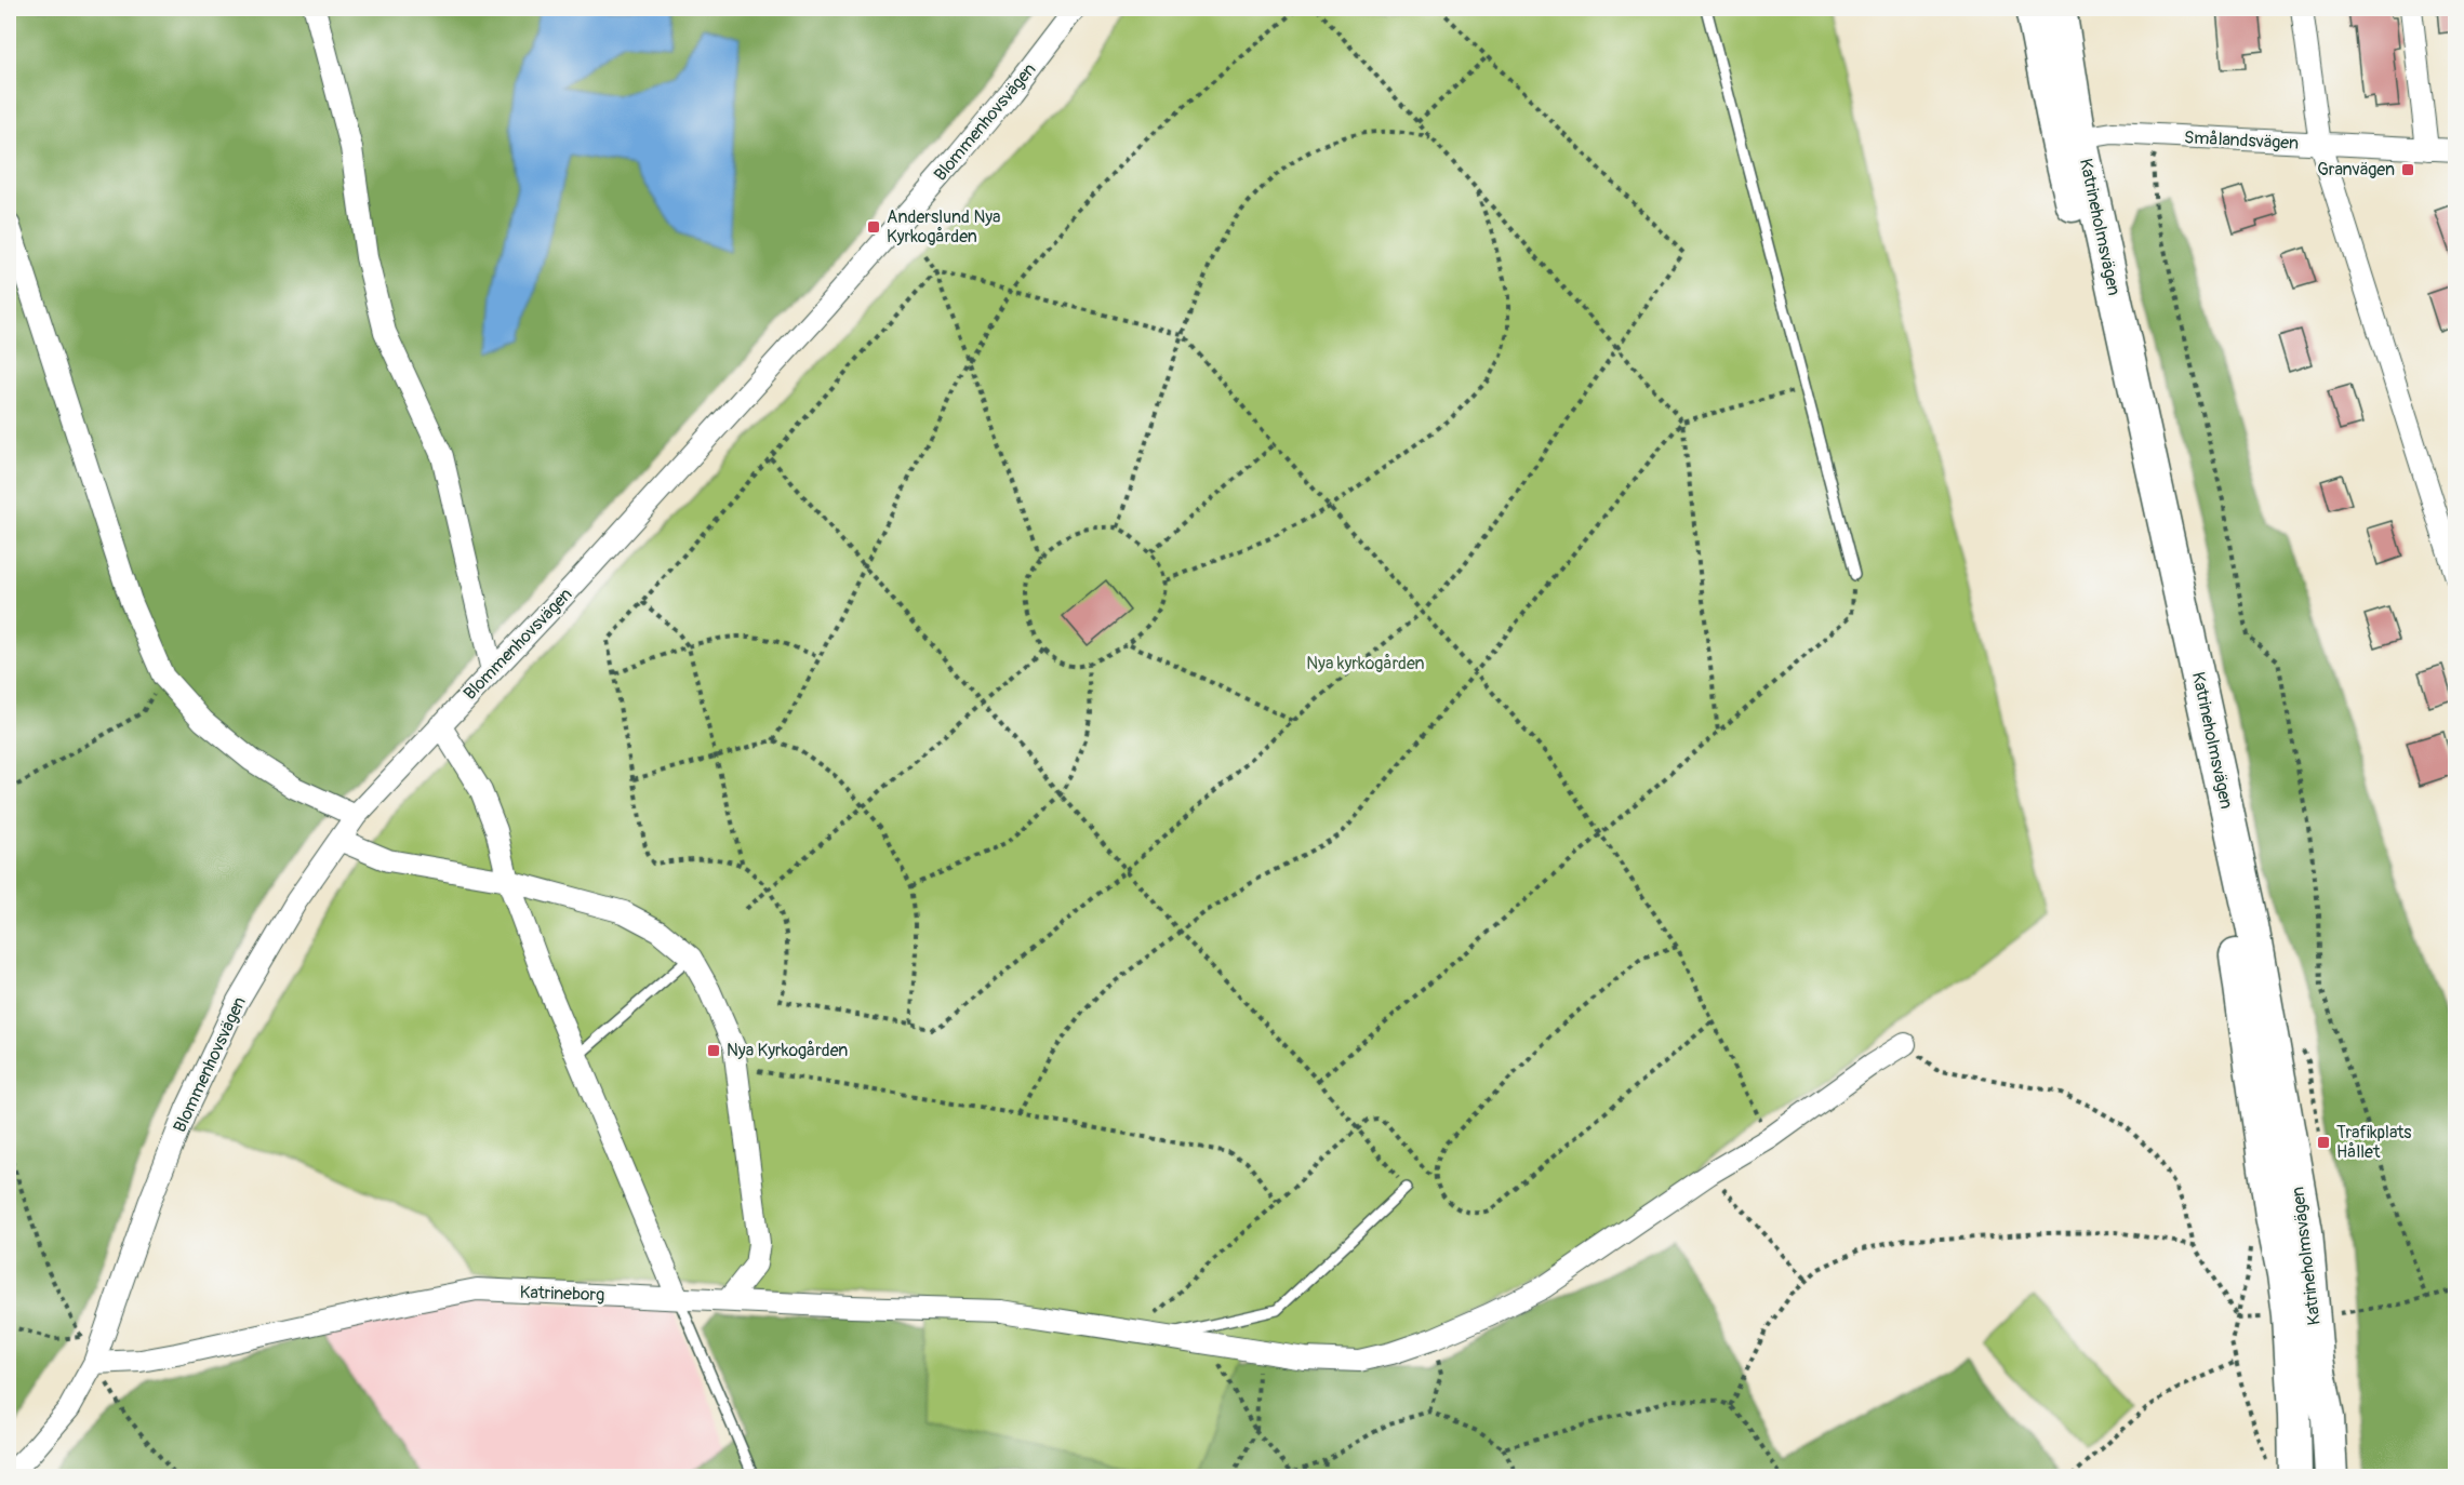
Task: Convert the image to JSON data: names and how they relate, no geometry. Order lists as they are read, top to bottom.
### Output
{
  "streets": {
    "main road": ["Katrineholmsvägen"],
    "street": ["Blommenhovsvägen", "Smålandsvägen", "Katrineborg"]
  },
  "crossings": [
    ["Blommenhovsvägen", "Katrineborg"],
    ["Smålandsvägen", "Katrineholmsvägen"]
  ],
  "parks": ["Nya kyrkogården"],
  "places": {
    "transit": [
      "Granvägen",
      "Anderslund Nya Kyrkogården",
      "Nya Kyrkogården",
      "Trafikplats Hållet"
    ]
  }
}
